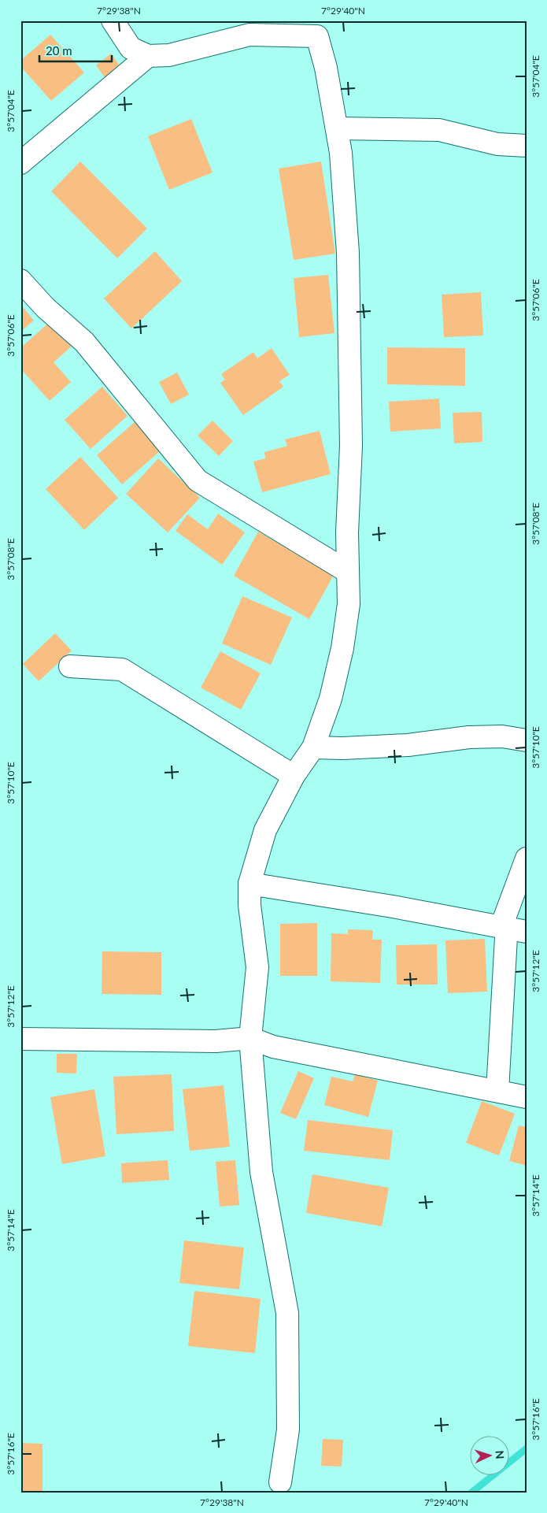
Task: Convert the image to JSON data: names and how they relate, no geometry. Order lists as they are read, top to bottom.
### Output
{
  "scale_bar": "20 m",
  "north": "right",
  "coordinates": [
    "7°29'38\"N",
    "7°29'40\"N",
    "3°57'04\"E",
    "3°57'06\"E",
    "3°57'08\"E",
    "3°57'10\"E",
    "3°57'12\"E",
    "3°57'14\"E",
    "3°57'16\"E"
  ]
}
